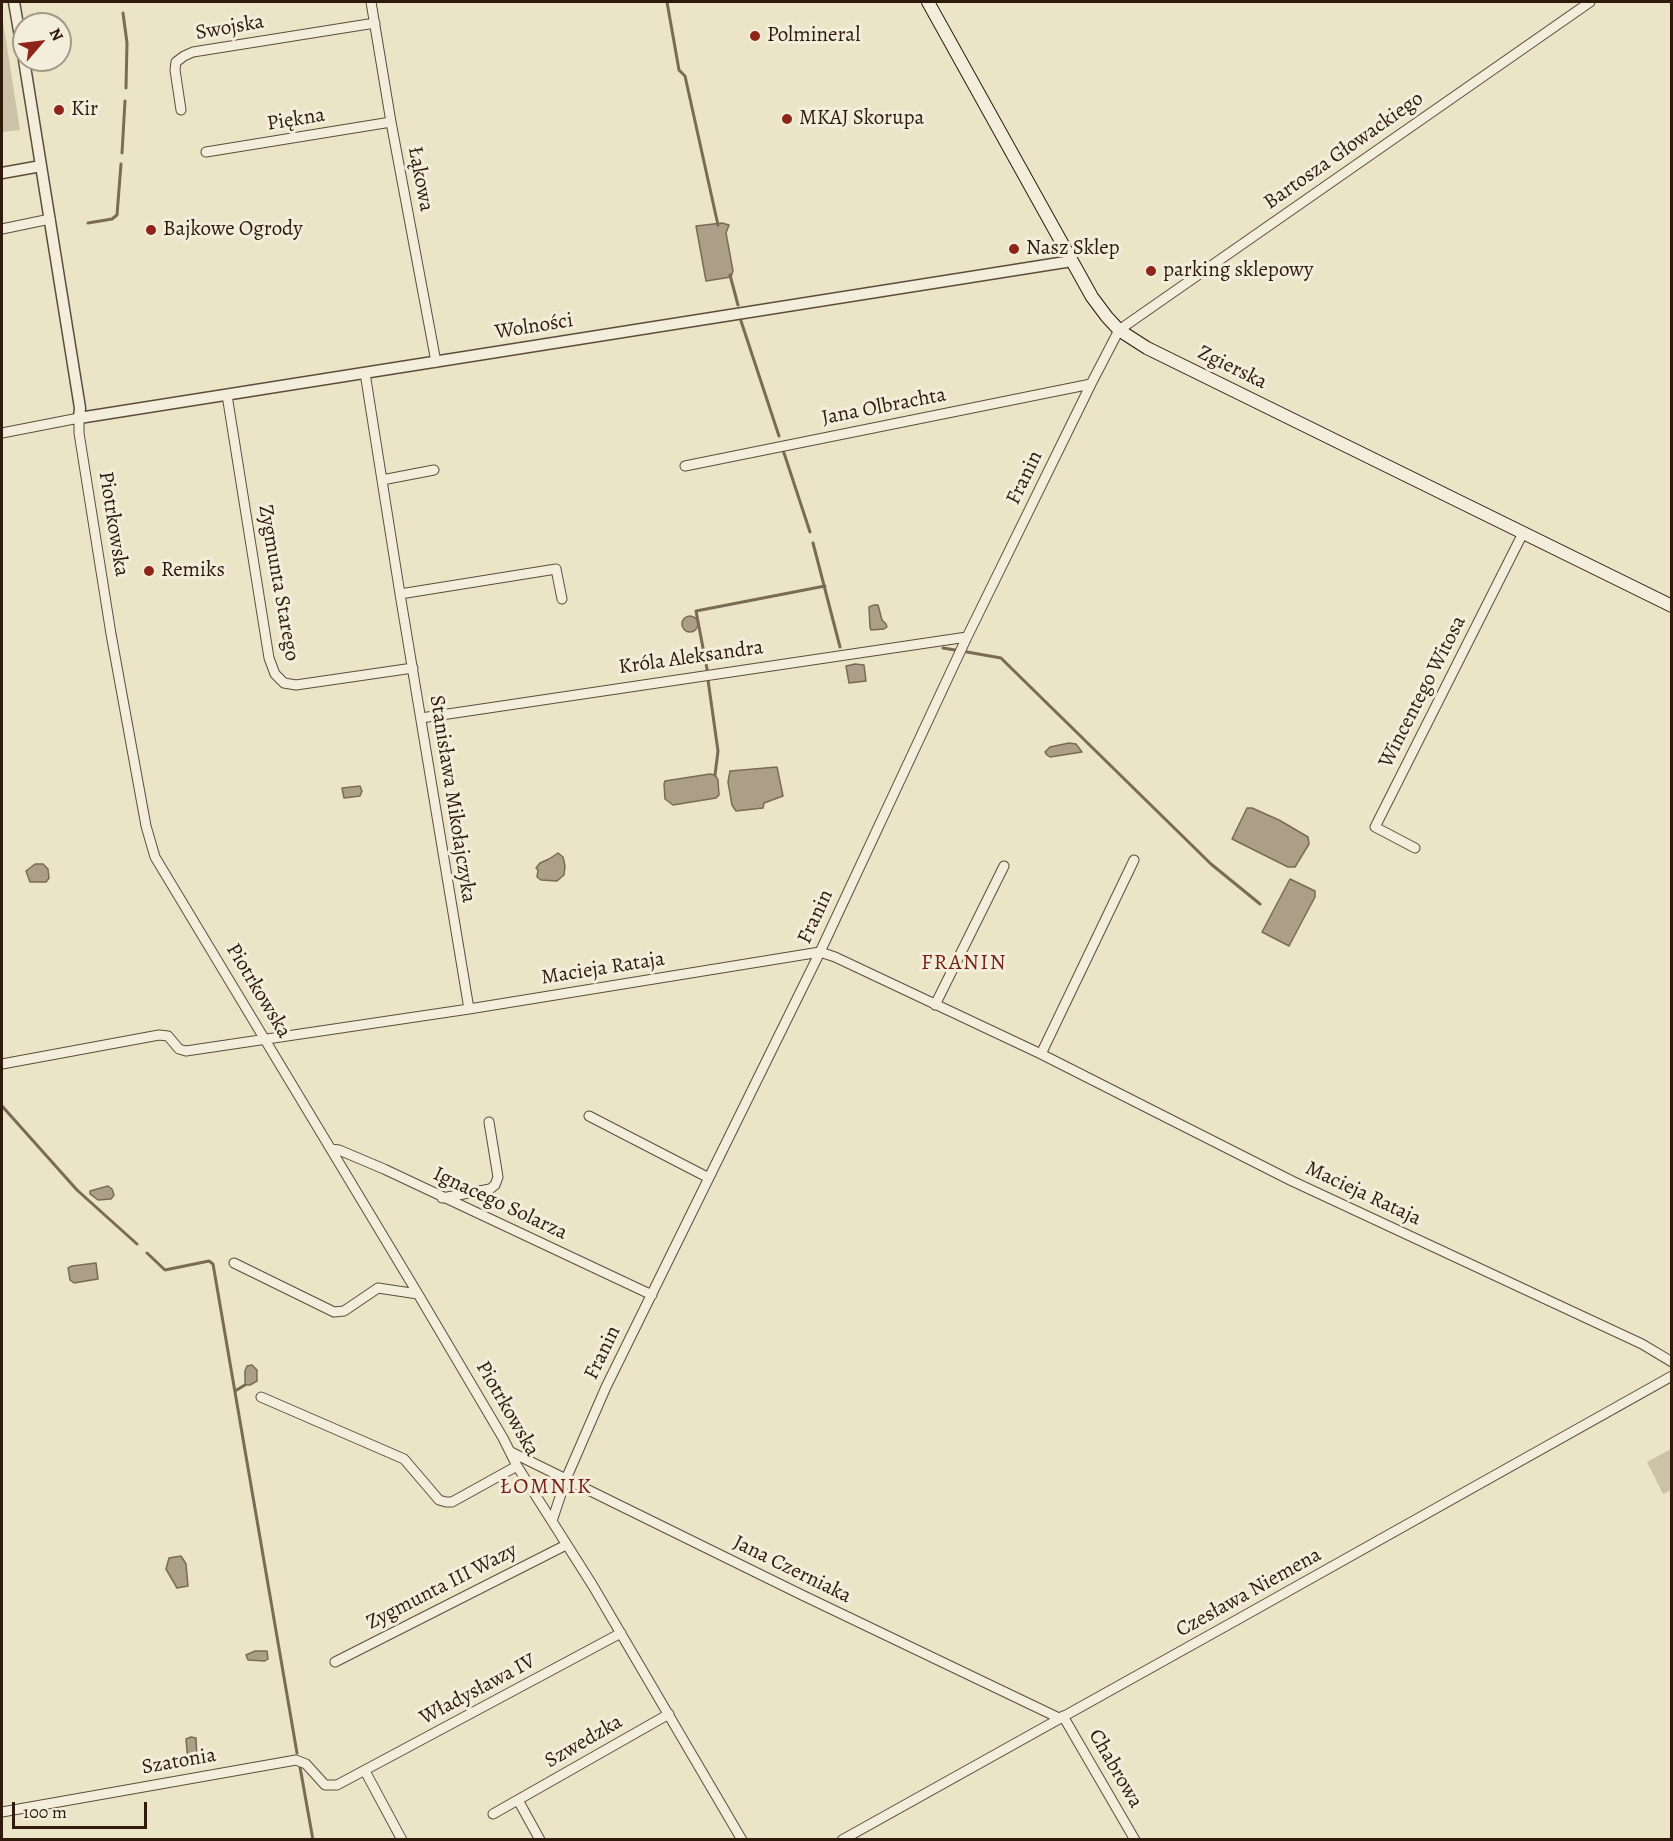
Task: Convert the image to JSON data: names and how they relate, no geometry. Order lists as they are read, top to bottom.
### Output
{
  "streets": {
    "main road": ["Zgierska"],
    "street": [
      "Swojska",
      "Piękna",
      "Bartosza Głowackiego",
      "Łąkowa",
      "Wolności",
      "Jana Olbrachta",
      "Franin",
      "Piotrkowska",
      "Zygmunta Starego",
      "Króla Aleksandra",
      "Wincentego Witosa",
      "Stanisława Mikołajczyka",
      "Macieja Rataja",
      "Ignacego Solarza",
      "Jana Czerniaka",
      "Zygmunta III Wazy",
      "Czesława Niemena",
      "Władysława IV",
      "Szwedzka",
      "Szatonia",
      "Chabrowa"
    ]
  },
  "crossings": [
    ["Swojska", "Łąkowa"],
    ["Piękna", "Łąkowa"],
    ["Bartosza Głowackiego", "Zgierska"],
    ["Bartosza Głowackiego", "Franin"],
    ["Łąkowa", "Wolności"],
    ["Wolności", "Zgierska"],
    ["Wolności", "Piotrkowska"],
    ["Wolności", "Zygmunta Starego"],
    ["Wolności", "Stanisława Mikołajczyka"],
    ["Zgierska", "Franin"],
    ["Zgierska", "Wincentego Witosa"],
    ["Jana Olbrachta", "Franin"],
    ["Franin", "Piotrkowska"],
    ["Franin", "Króla Aleksandra"],
    ["Franin", "Macieja Rataja"],
    ["Franin", "Ignacego Solarza"],
    ["Franin", "Jana Czerniaka"],
    ["Piotrkowska", "Macieja Rataja"],
    ["Piotrkowska", "Ignacego Solarza"],
    ["Piotrkowska", "Jana Czerniaka"],
    ["Piotrkowska", "Zygmunta III Wazy"],
    ["Piotrkowska", "Władysława IV"],
    ["Piotrkowska", "Szwedzka"],
    ["Zygmunta Starego", "Stanisława Mikołajczyka"],
    ["Króla Aleksandra", "Stanisława Mikołajczyka"],
    ["Stanisława Mikołajczyka", "Macieja Rataja"],
    ["Jana Czerniaka", "Czesława Niemena"],
    ["Jana Czerniaka", "Chabrowa"],
    ["Czesława Niemena", "Chabrowa"],
    ["Władysława IV", "Szatonia"]
  ],
  "districts": ["FRANIN", "ŁOMNIK"],
  "places": [
    "Polmineral",
    "Kir",
    "MKAJ Skorupa",
    "Bajkowe Ogrody",
    "Nasz Sklep",
    "parking sklepowy",
    "Remiks"
  ],
  "scale_bar": "100 m",
  "north": "top right"
}
